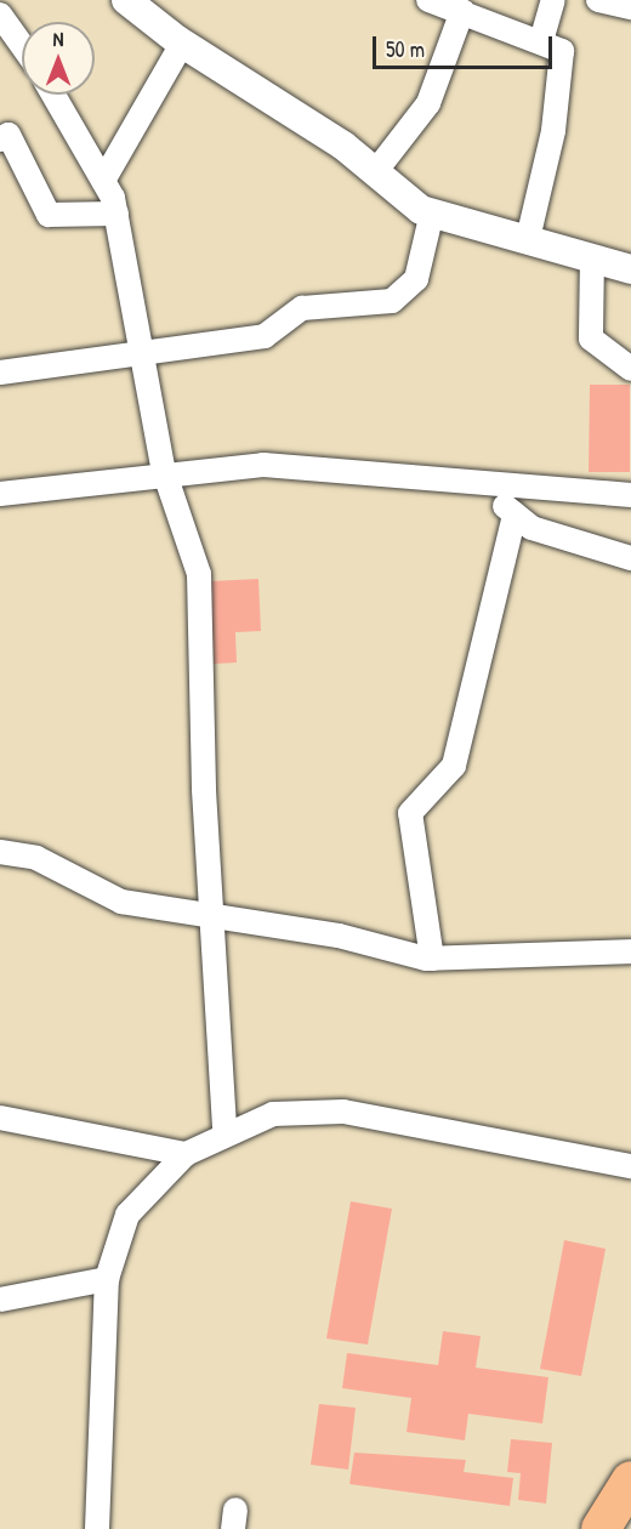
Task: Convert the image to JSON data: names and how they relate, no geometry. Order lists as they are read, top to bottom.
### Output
{
  "scale_bar": "50 m",
  "north": "top"
}
